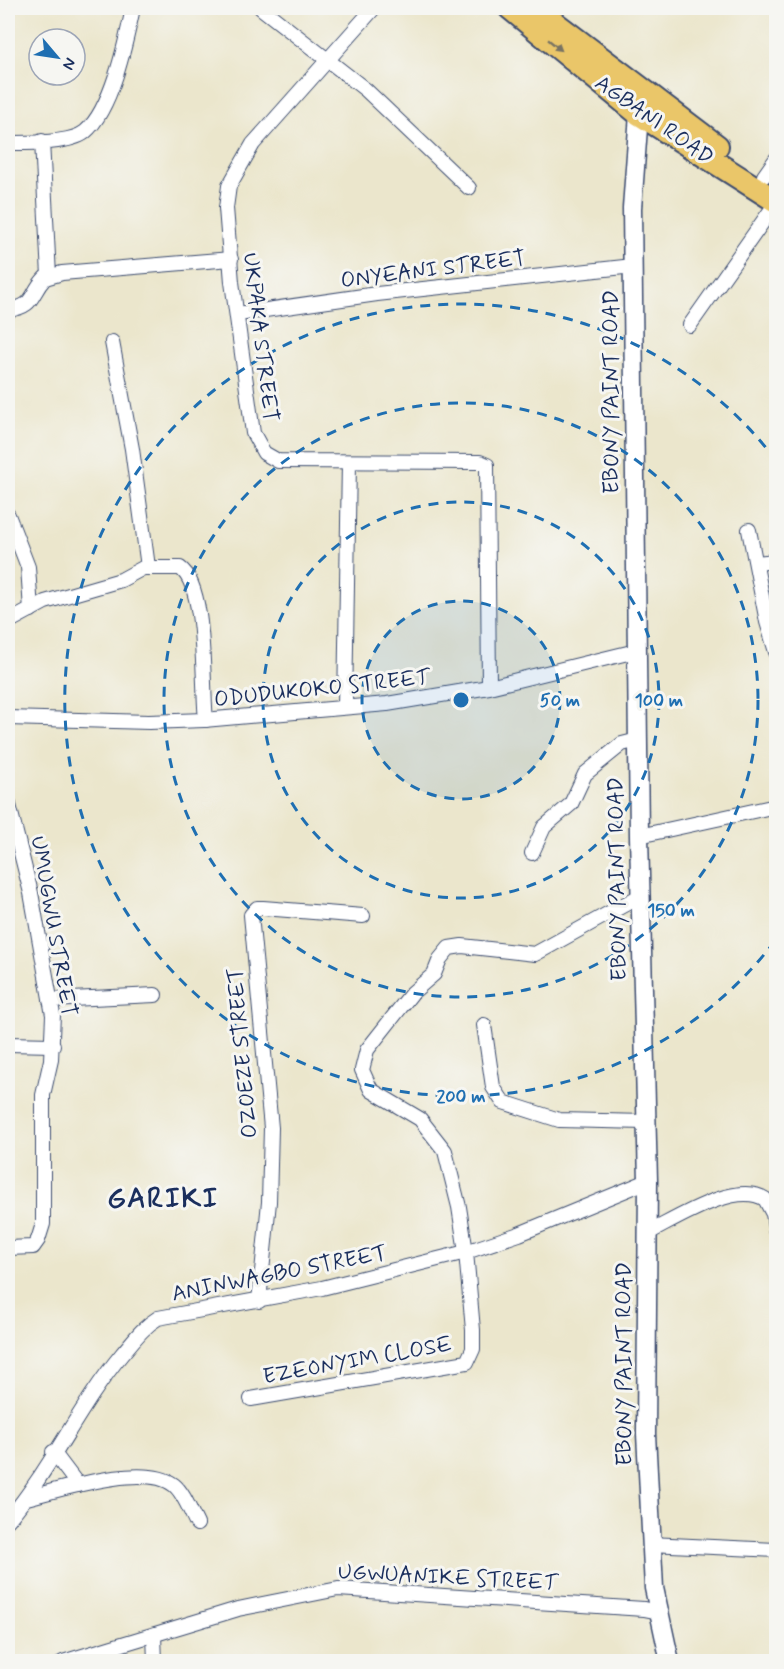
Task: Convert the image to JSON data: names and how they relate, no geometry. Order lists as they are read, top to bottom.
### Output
{
  "streets": {
    "main road": ["AGBANI ROAD"],
    "street": [
      "ONYEANI STREET",
      "UKPAKA STREET",
      "EBONY PAINT ROAD",
      "ODUDUKOKO STREET",
      "UMUGWU STREET",
      "OZOEZE STREET",
      "ANINWAGBO STREET",
      "EZEONYIM CLOSE",
      "UGWUANIKE STREET"
    ]
  },
  "crossings": [
    ["AGBANI ROAD", "EBONY PAINT ROAD"],
    ["ONYEANI STREET", "UKPAKA STREET"],
    ["ONYEANI STREET", "EBONY PAINT ROAD"],
    ["UKPAKA STREET", "ODUDUKOKO STREET"],
    ["EBONY PAINT ROAD", "ODUDUKOKO STREET"],
    ["EBONY PAINT ROAD", "ANINWAGBO STREET"],
    ["EBONY PAINT ROAD", "UGWUANIKE STREET"],
    ["OZOEZE STREET", "ANINWAGBO STREET"],
    ["ANINWAGBO STREET", "EZEONYIM CLOSE"]
  ],
  "districts": ["GARIKI"],
  "north": "bottom right",
  "rings": [
    "50 m",
    "100 m",
    "150 m",
    "200 m"
  ]
}
